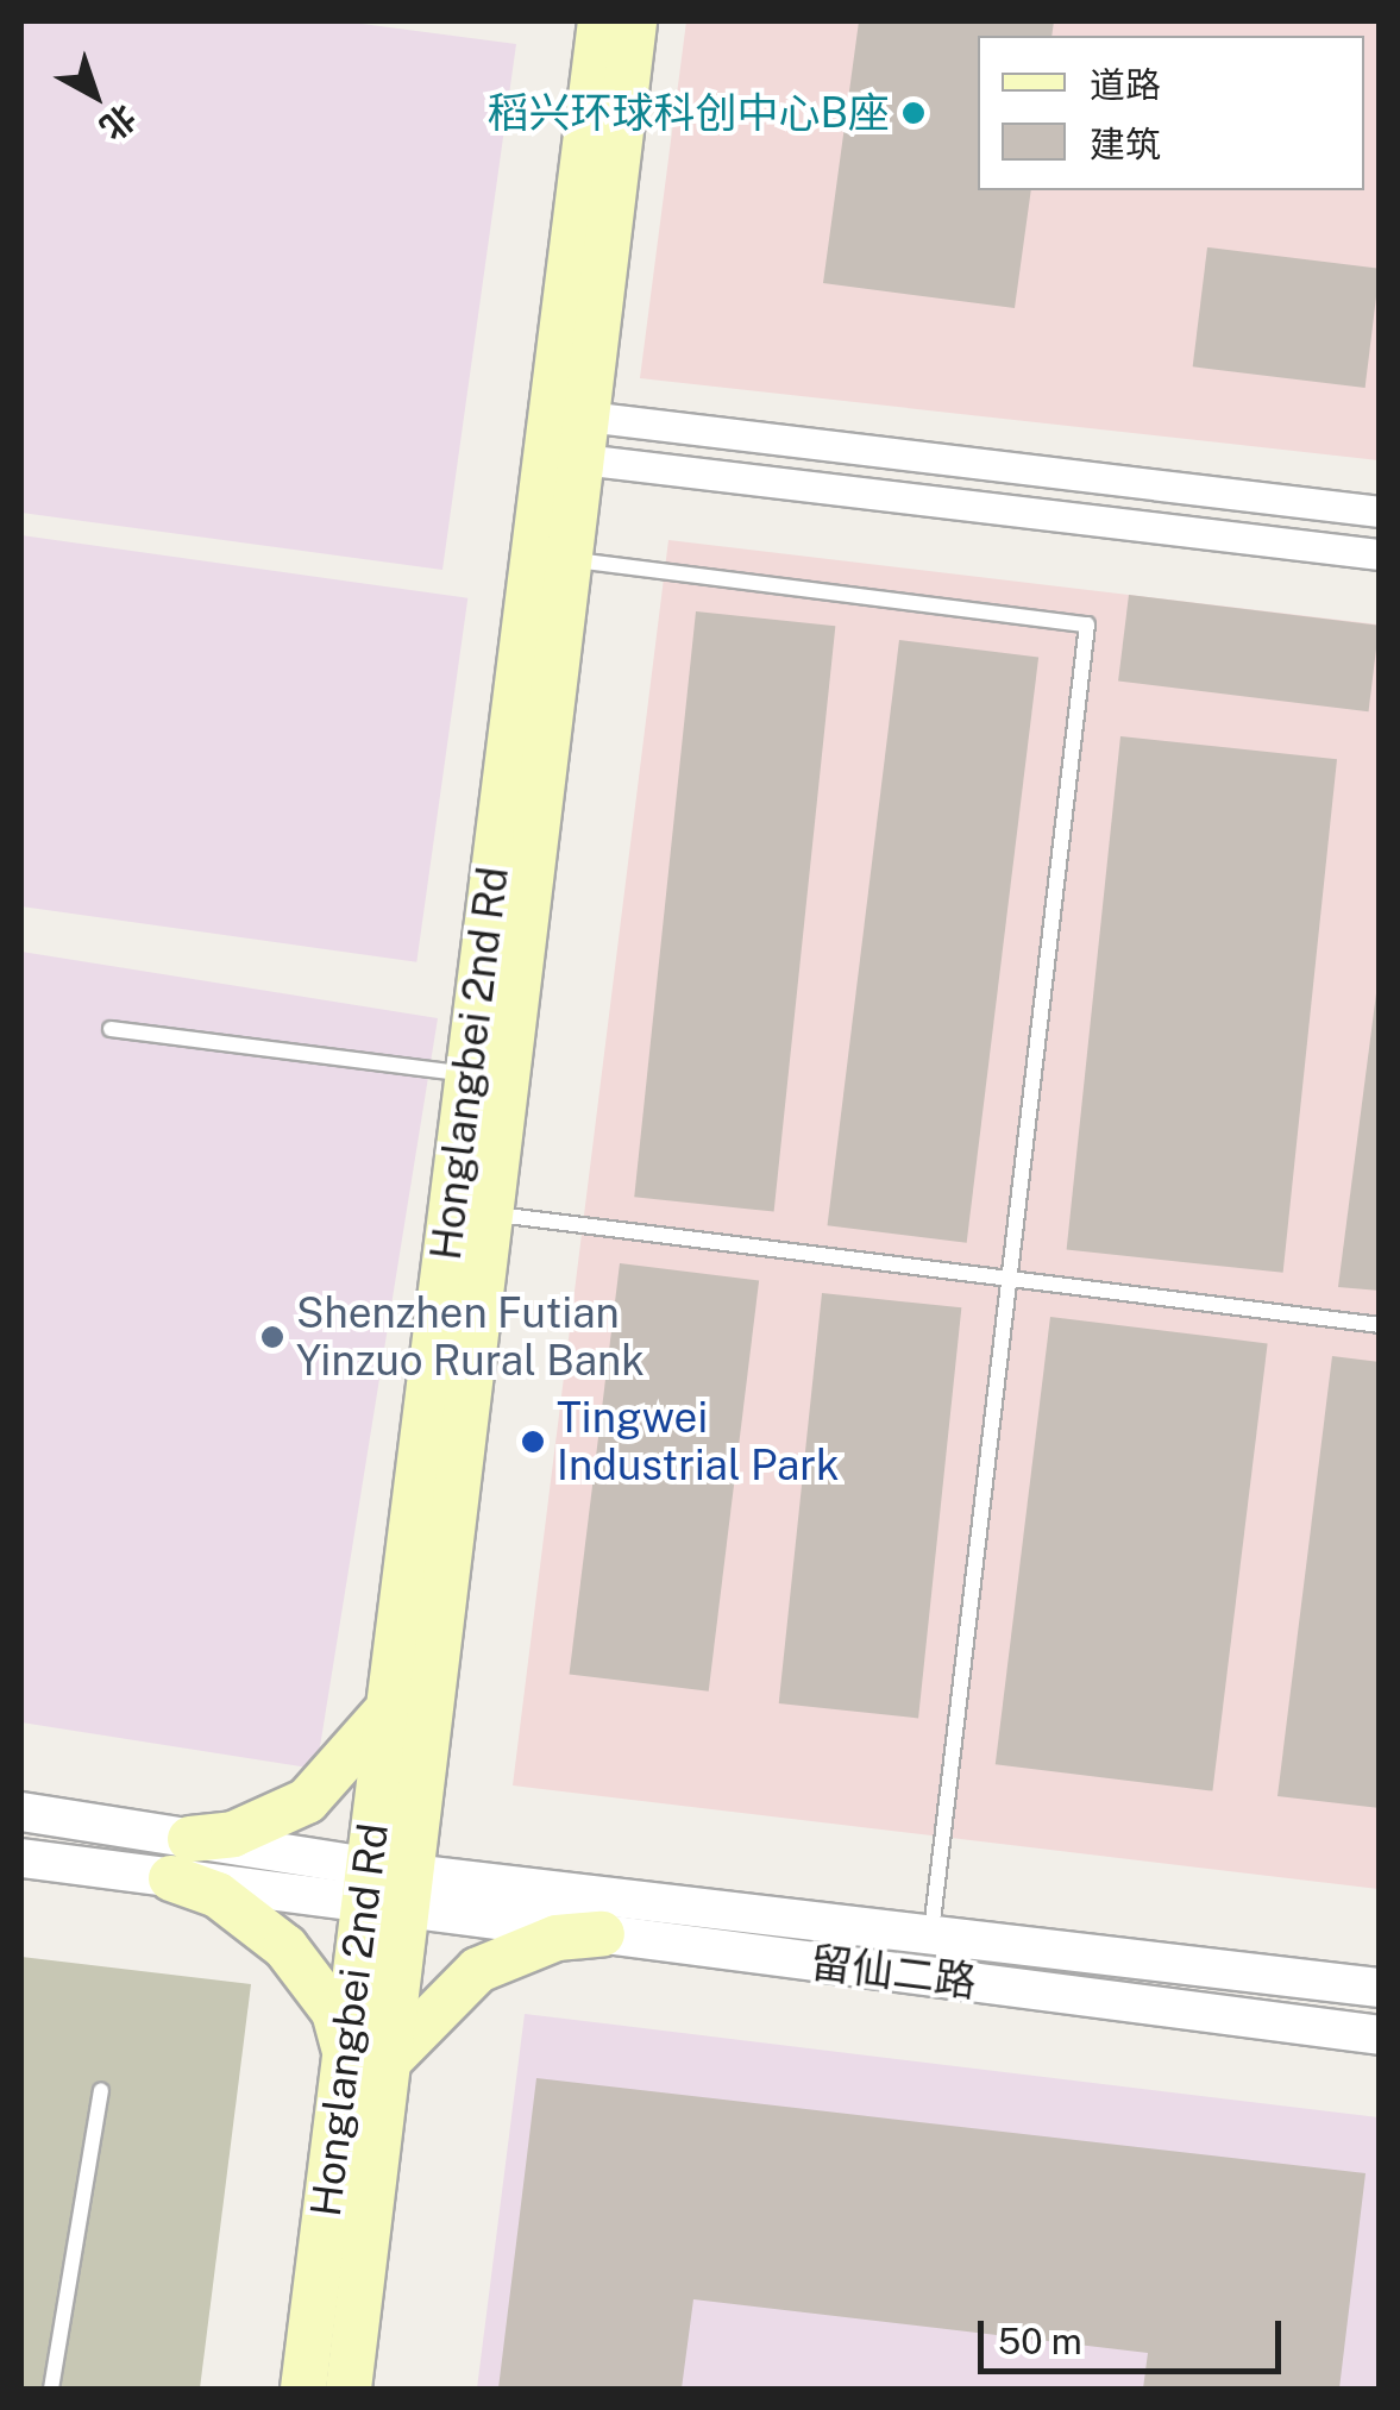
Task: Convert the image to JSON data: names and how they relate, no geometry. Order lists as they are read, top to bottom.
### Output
{
  "streets": {
    "main road": ["Honglangbei 2nd Rd"],
    "street": ["留仙二路"]
  },
  "crossings": [
    ["Honglangbei 2nd Rd", "留仙二路"]
  ],
  "places": ["稻兴环球科创中心B座", "Shenzhen Futian Yinzuo Rural Bank", "Tingwei Industrial Park"],
  "legend": ["道路", "建筑"],
  "scale_bar": "50 m",
  "north": "bottom right"
}
